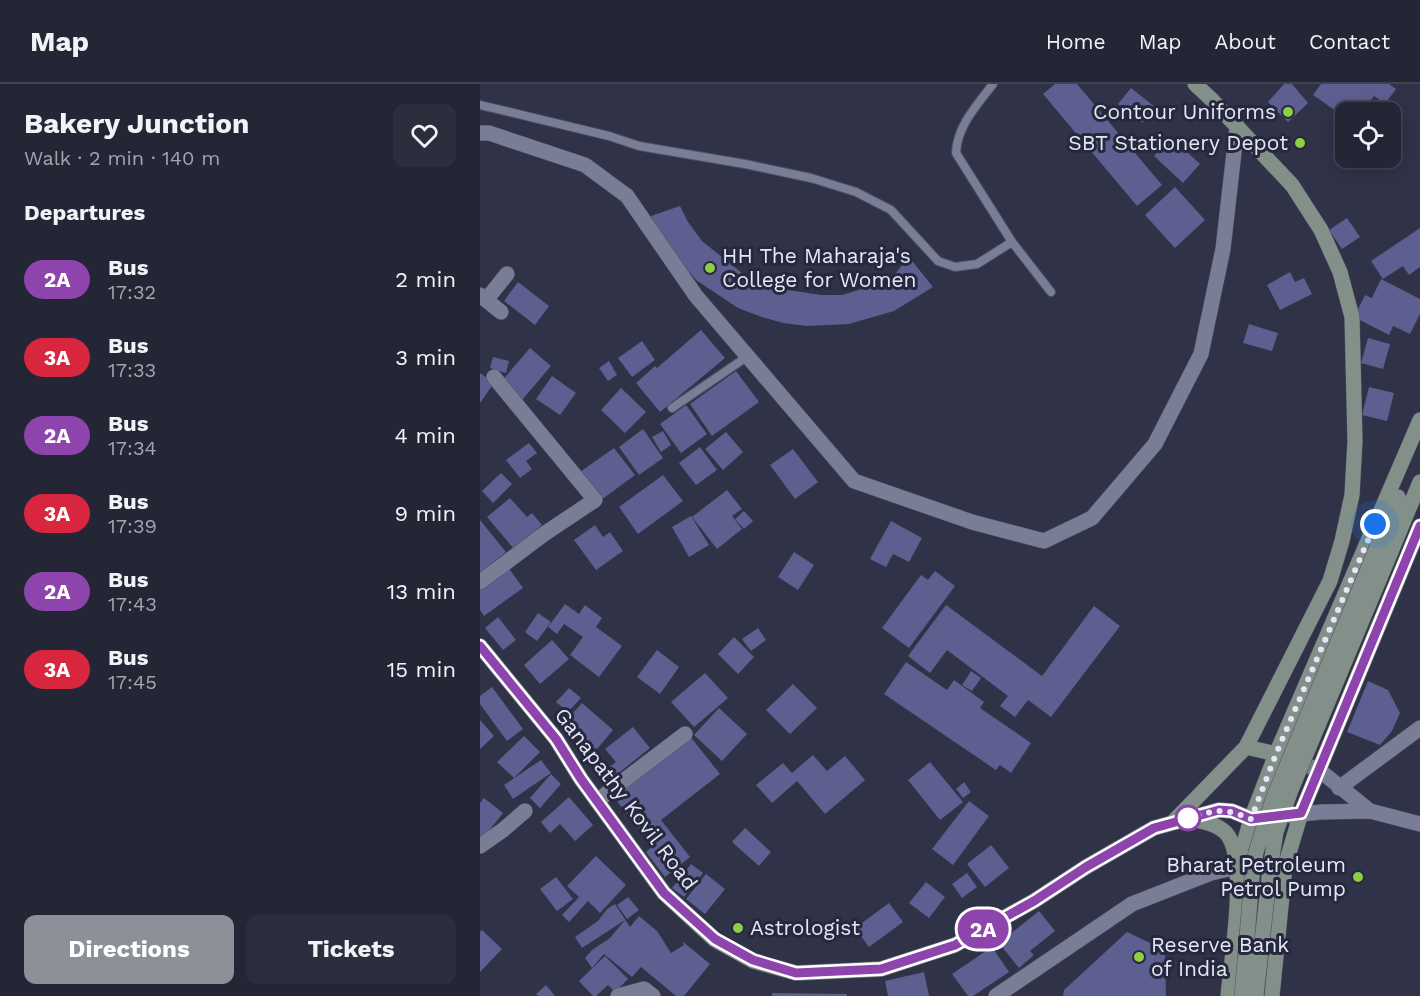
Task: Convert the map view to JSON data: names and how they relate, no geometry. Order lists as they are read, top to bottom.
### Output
{
  "streets": {
    "main road": ["Ganapathy Kovil Road"]
  },
  "places": [
    "Contour Uniforms",
    "SBT Stationery Depot",
    "HH The Maharaja's College for Women",
    "Bharat Petroleum Petrol Pump",
    "Astrologist",
    "Reserve Bank of India"
  ],
  "lines": ["bus line 2A"],
  "page": {
    "header": "Map",
    "nav": [
      "Home",
      "Map",
      "About",
      "Contact"
    ],
    "heading": [
      ["Bakery Junction", "Walk · 2 min · 140 m"],
      "Departures"
    ],
    "on_map": "2A",
    "list": [
      {
        "mark": "2A",
        "name": "Bus",
        "note": "17:32",
        "value": "2 min"
      },
      {
        "mark": "3A",
        "name": "Bus",
        "note": "17:33",
        "value": "3 min"
      },
      {
        "mark": "2A",
        "name": "Bus",
        "note": "17:34",
        "value": "4 min"
      },
      {
        "mark": "3A",
        "name": "Bus",
        "note": "17:39",
        "value": "9 min"
      },
      {
        "mark": "2A",
        "name": "Bus",
        "note": "17:43",
        "value": "13 min"
      },
      {
        "mark": "3A",
        "name": "Bus",
        "note": "17:45",
        "value": "15 min"
      }
    ],
    "buttons": ["Directions", "Tickets"]
  }
}
